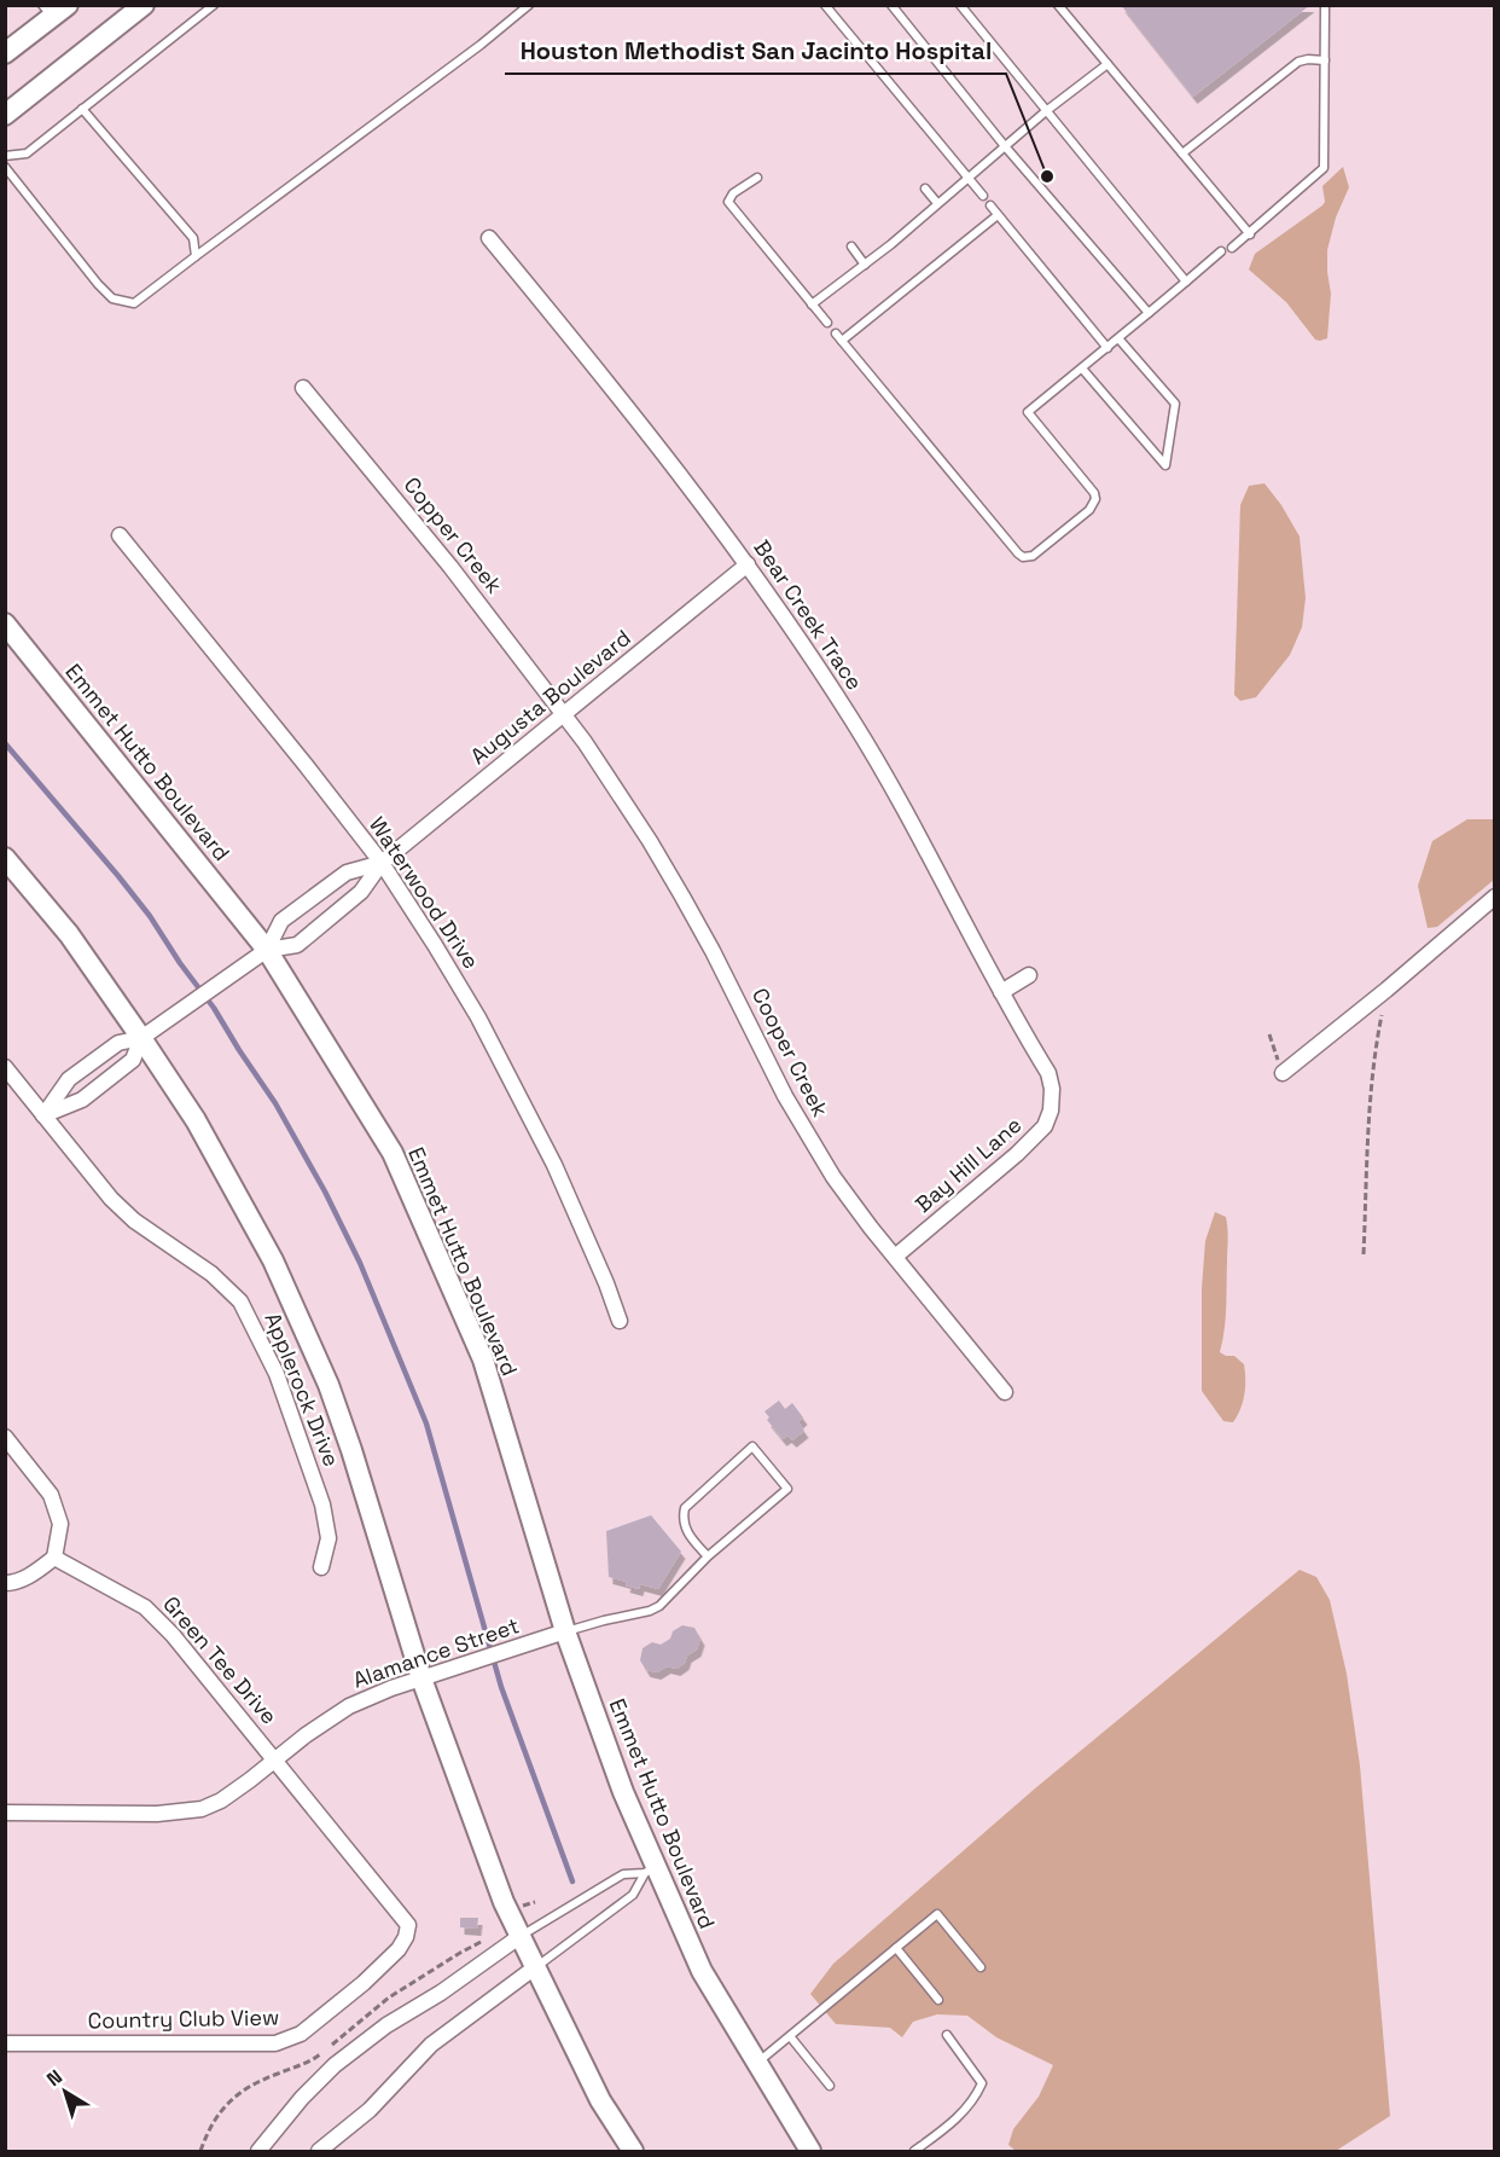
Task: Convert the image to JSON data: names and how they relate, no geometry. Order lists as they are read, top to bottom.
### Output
{
  "streets": {
    "street": [
      "Copper Creek",
      "Bear Creek Trace",
      "Augusta Boulevard",
      "Emmet Hutto Boulevard",
      "Waterwood Drive",
      "Cooper Creek",
      "Bay Hill Lane",
      "Applerock Drive",
      "Alamance Street",
      "Green Tee Drive",
      "Country Club View"
    ]
  },
  "crossings": [
    ["Copper Creek", "Augusta Boulevard"],
    ["Copper Creek", "Cooper Creek"],
    ["Bear Creek Trace", "Augusta Boulevard"],
    ["Bear Creek Trace", "Bay Hill Lane"],
    ["Augusta Boulevard", "Emmet Hutto Boulevard"],
    ["Augusta Boulevard", "Waterwood Drive"],
    ["Augusta Boulevard", "Cooper Creek"],
    ["Augusta Boulevard", "Applerock Drive"],
    ["Emmet Hutto Boulevard", "Alamance Street"],
    ["Cooper Creek", "Bay Hill Lane"],
    ["Alamance Street", "Green Tee Drive"],
    ["Green Tee Drive", "Country Club View"]
  ],
  "places": ["Houston Methodist San Jacinto Hospital"],
  "north": "top left"
}
